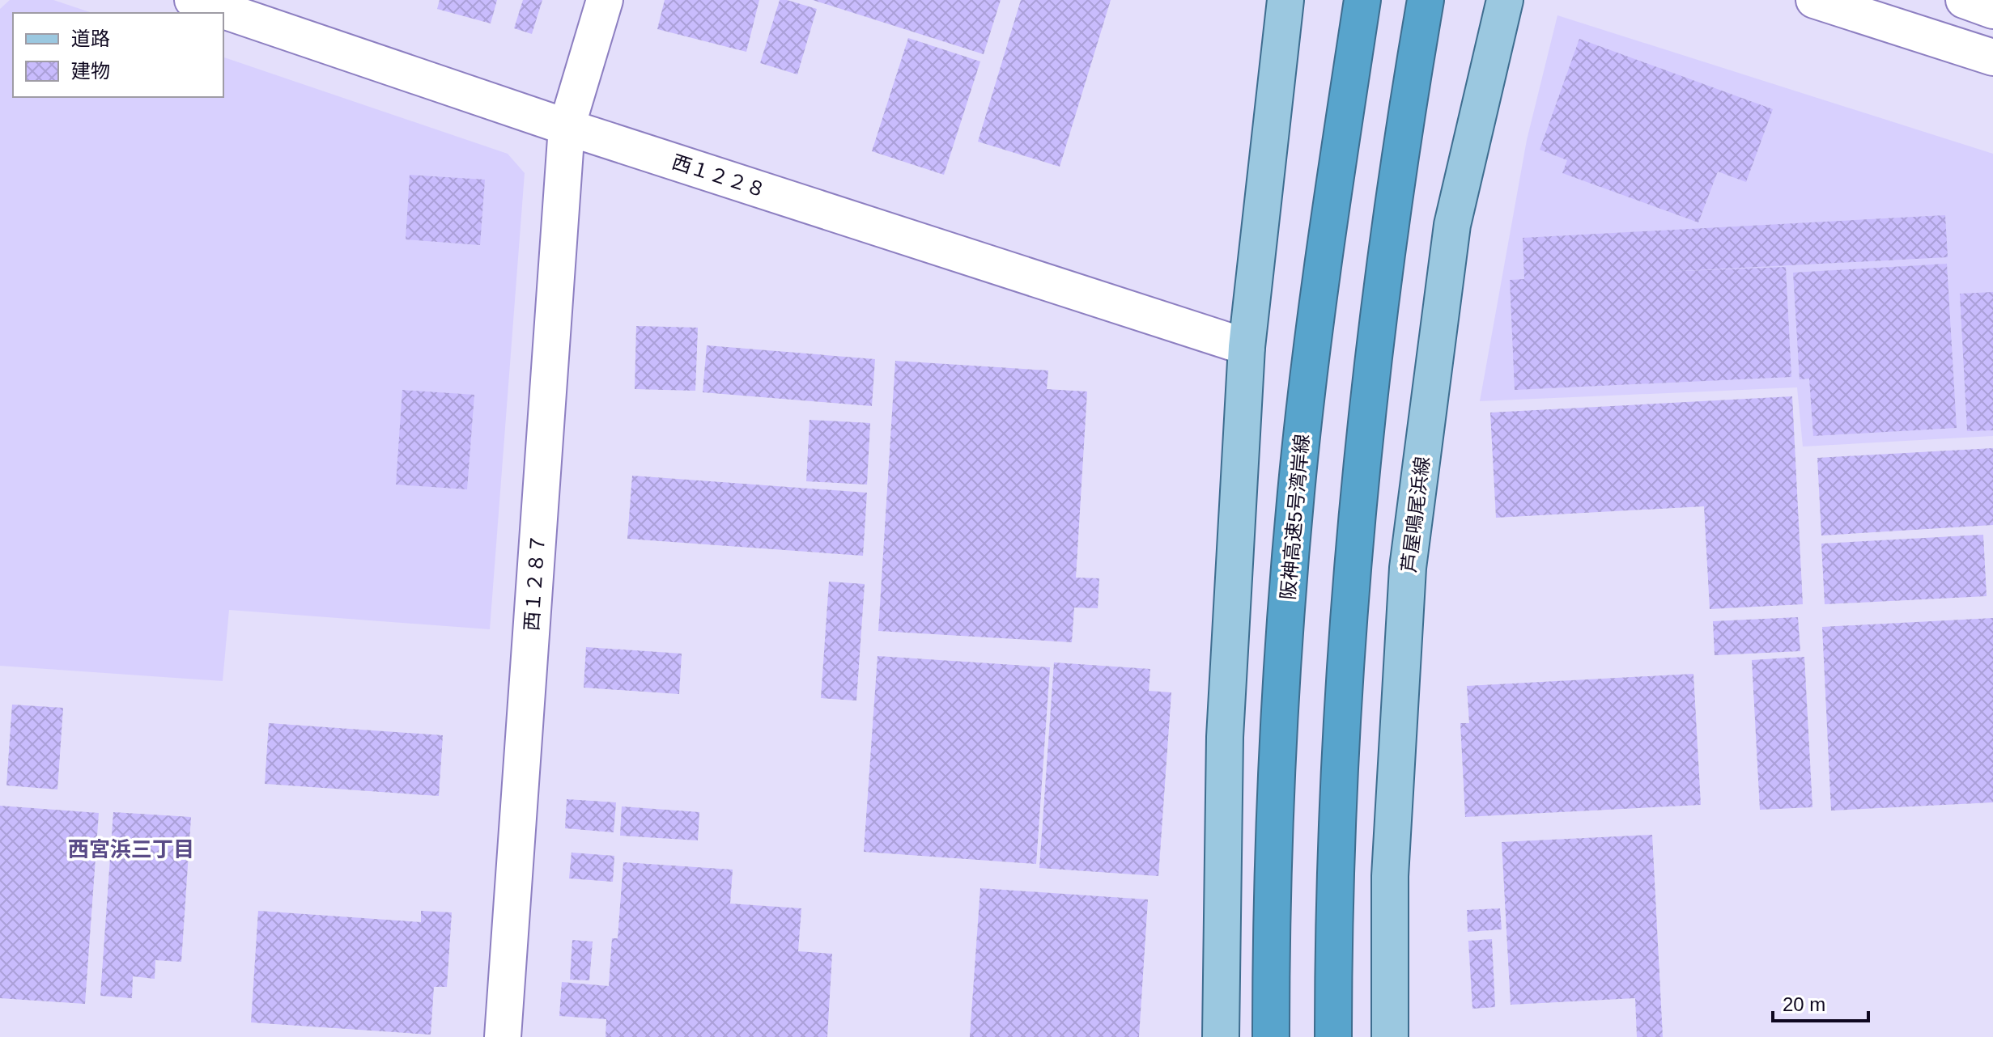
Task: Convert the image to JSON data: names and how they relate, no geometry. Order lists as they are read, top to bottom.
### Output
{
  "streets": {
    "highway": ["阪神高速5号湾岸線"],
    "main road": ["芦屋鳴尾浜線"],
    "street": ["西１２２８", "西１２８７"]
  },
  "crossings": [
    ["西１２２８", "西１２８７"]
  ],
  "districts": ["西宮浜三丁目"],
  "legend": ["道路", "建物"],
  "scale_bar": "20 m"
}
